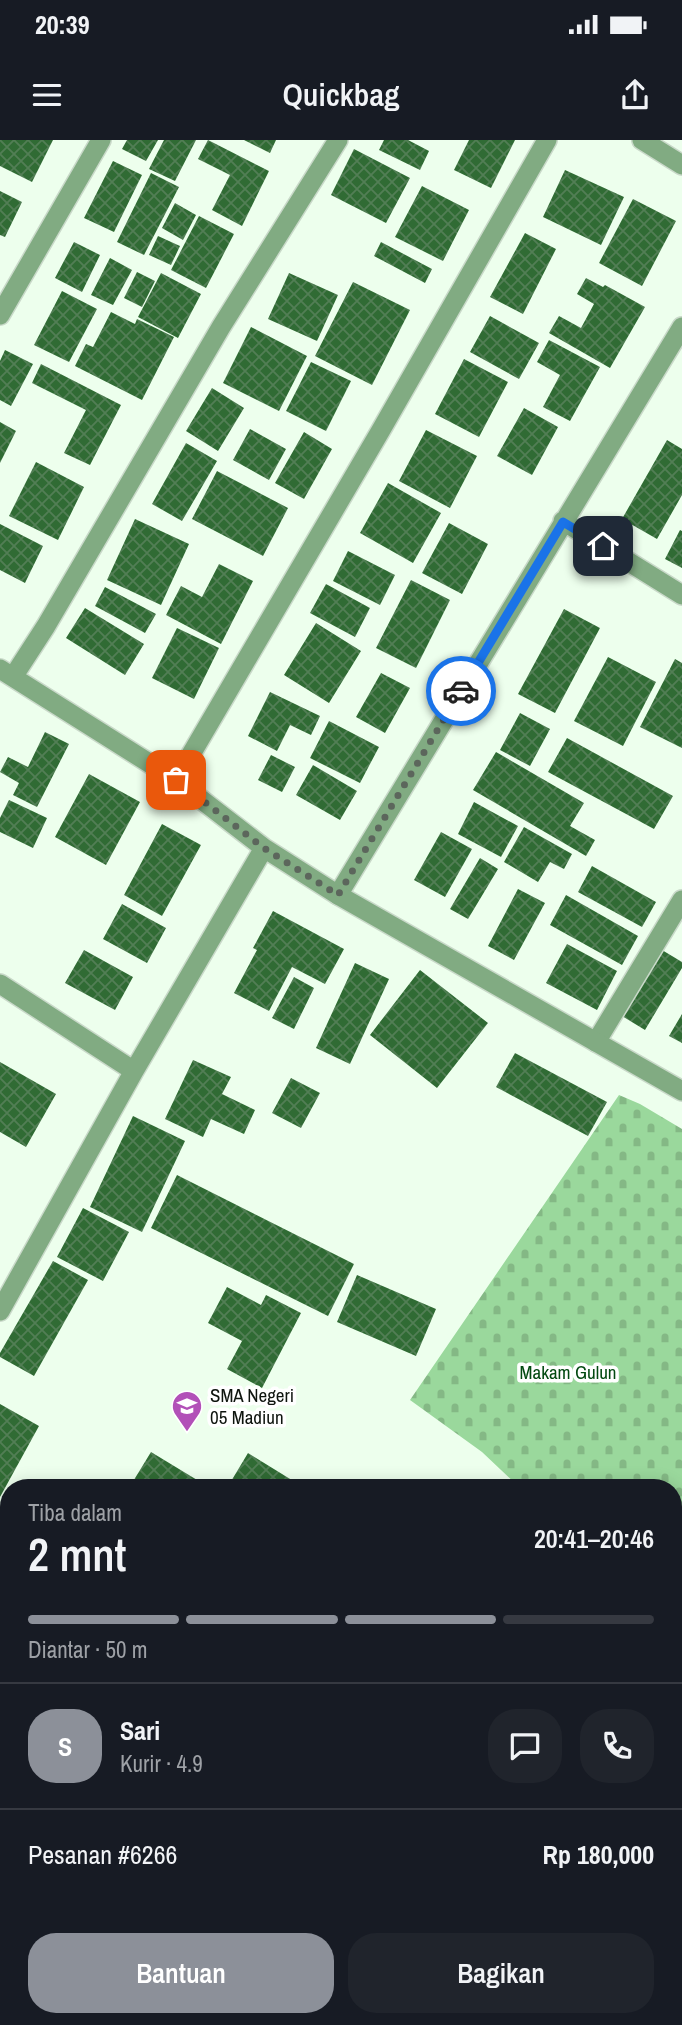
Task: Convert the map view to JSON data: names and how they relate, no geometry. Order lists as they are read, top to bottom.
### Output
{
  "parks": ["Makam Gulun"],
  "places": {
    "school or university": ["SMA Negeri 05 Madiun"]
  },
  "page": {
    "status": "20:39",
    "header": "Quickbag",
    "heading": ["2 mnt", "Tiba dalam", "20:41–20:46"],
    "panel": [
      "Sari",
      "Kurir · 4.9",
      "Pesanan #6266",
      "Rp 180,000"
    ],
    "bar": "Diantar · 50 m",
    "round": "S",
    "buttons": ["Bantuan", "Bagikan"]
  }
}
